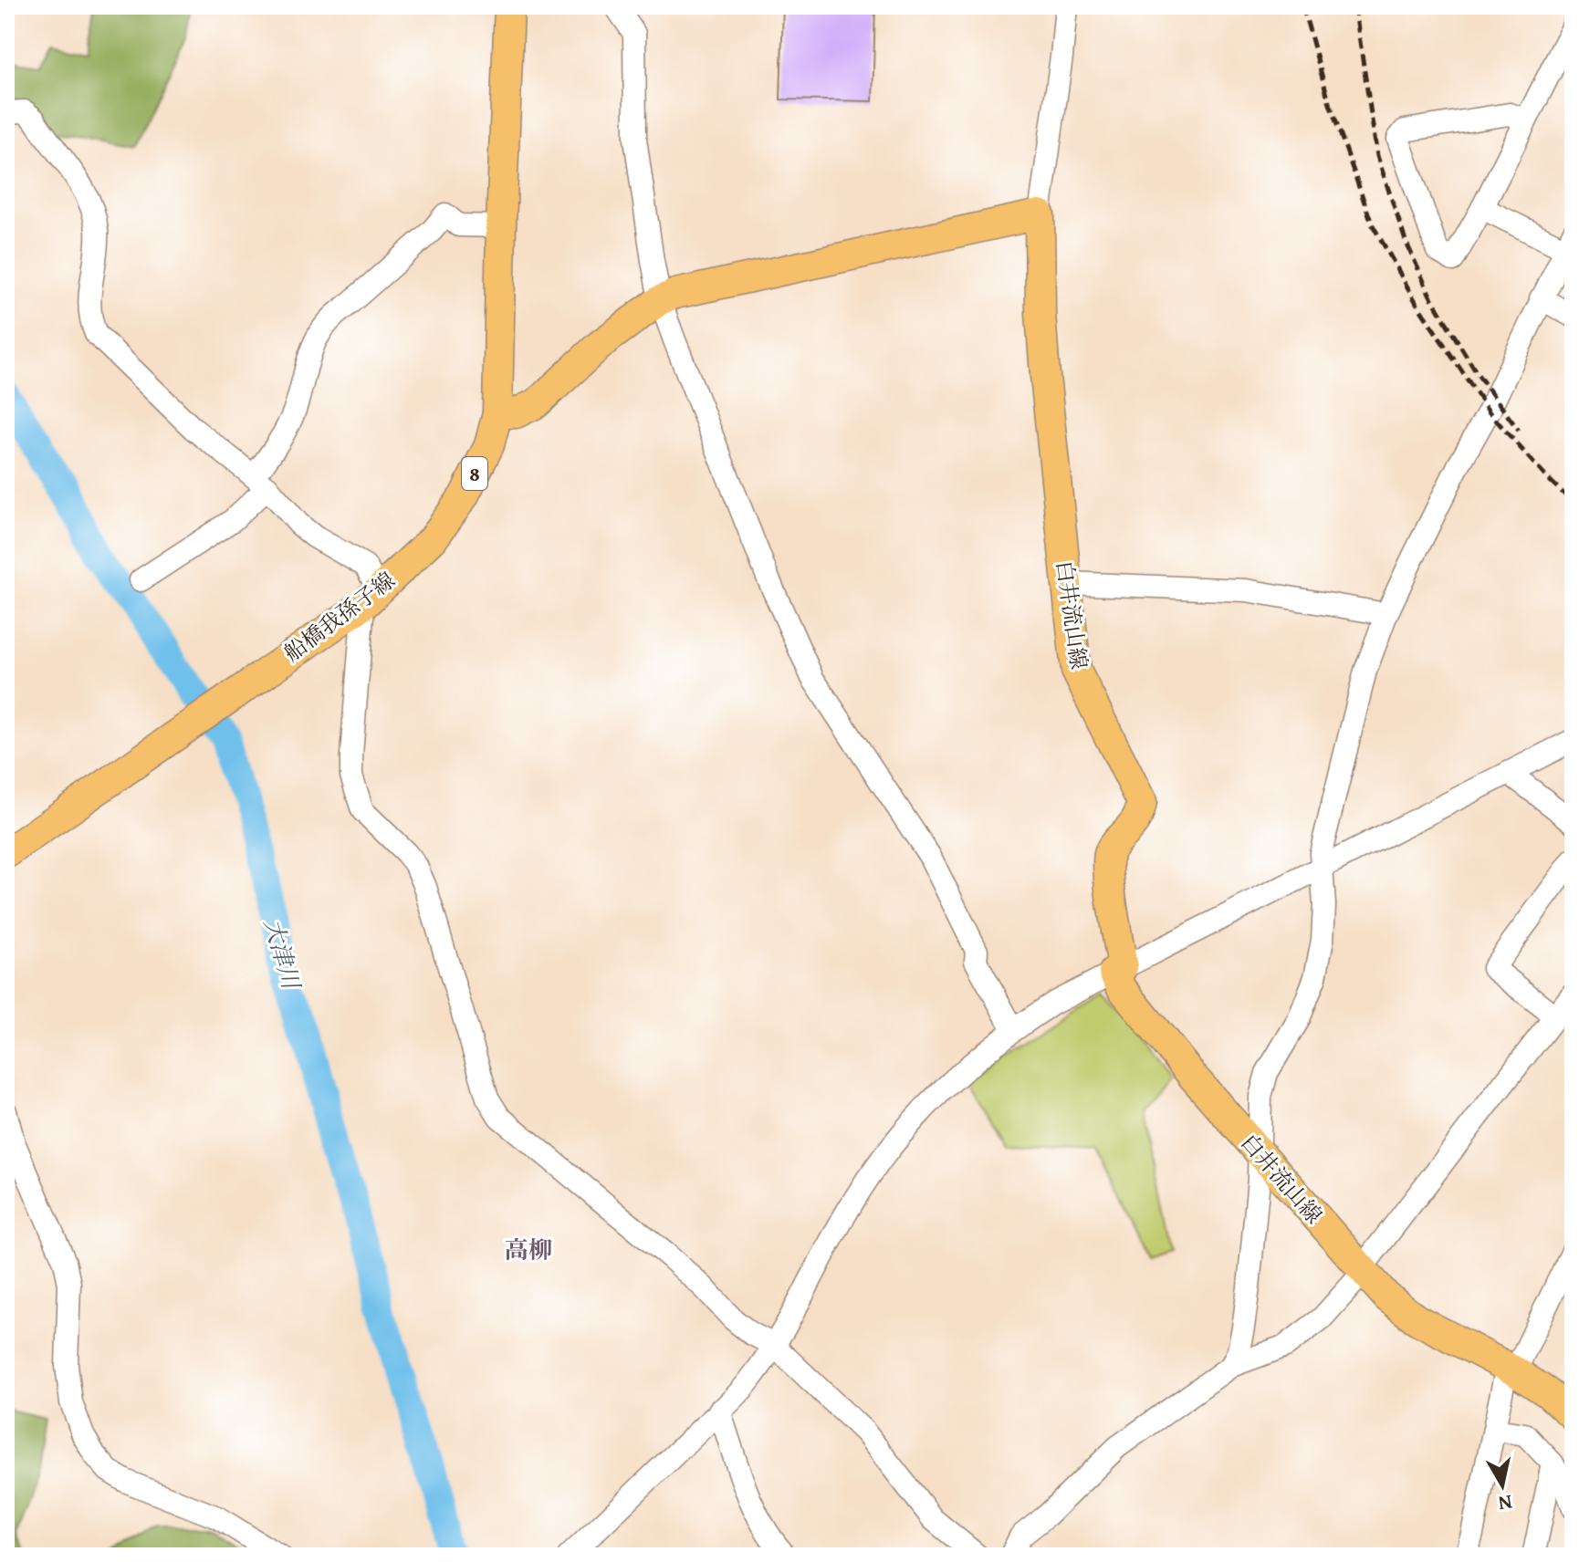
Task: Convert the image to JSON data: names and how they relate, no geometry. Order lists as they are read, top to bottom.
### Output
{
  "streets": {
    "main road": ["8", "白井流山線", "船橋我孫子線"]
  },
  "districts": ["高柳"],
  "water": ["大津川"],
  "north": "bottom"
}
